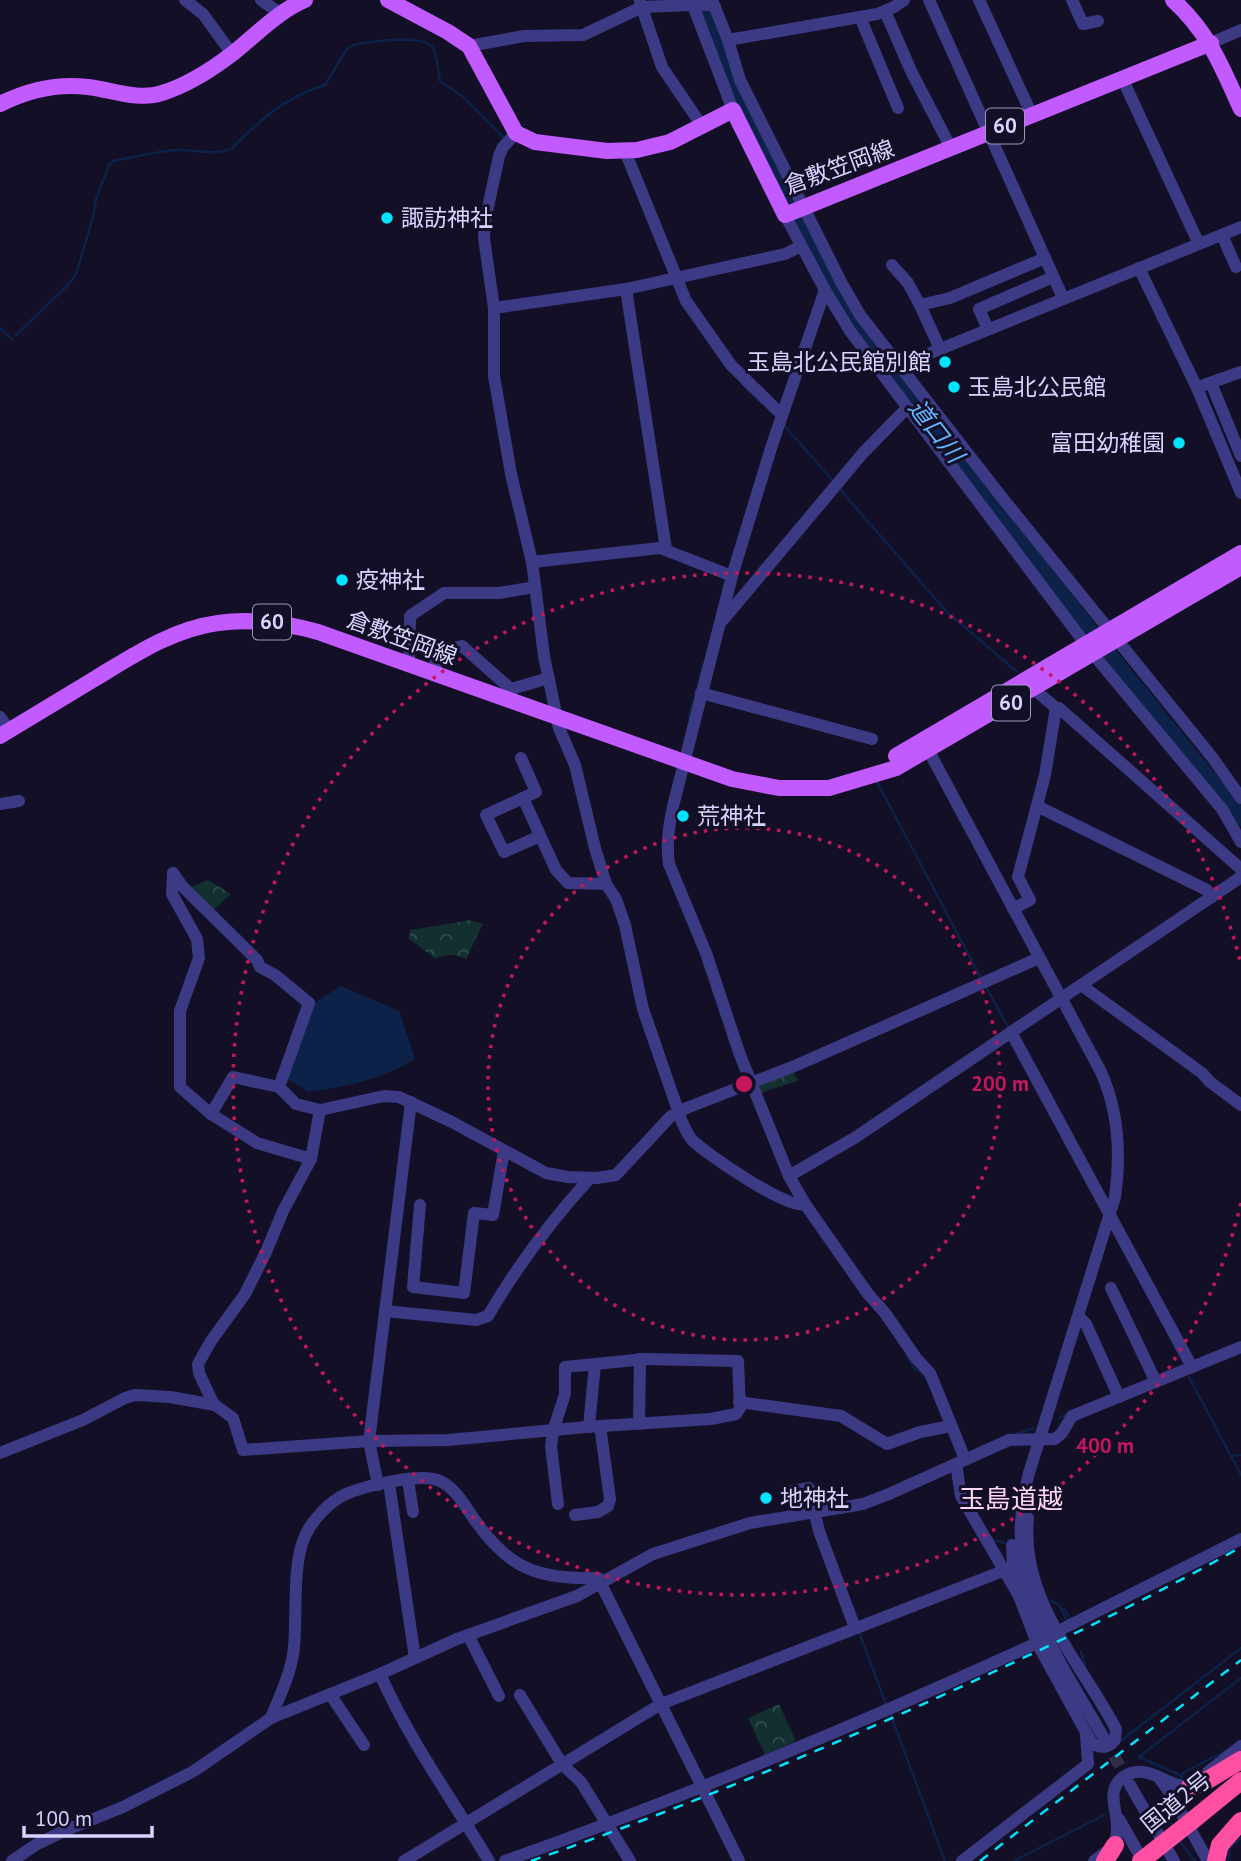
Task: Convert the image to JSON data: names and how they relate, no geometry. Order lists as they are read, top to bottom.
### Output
{
  "streets": {
    "highway": ["国道2号"],
    "main road": ["60", "倉敷笠岡線"]
  },
  "districts": ["玉島道越"],
  "water": ["道口川"],
  "places": [
    "諏訪神社",
    "玉島北公民館別館",
    "玉島北公民館",
    "富田幼稚園",
    "疫神社",
    "荒神社",
    "地神社"
  ],
  "scale_bar": "100 m",
  "rings": ["200 m", "400 m"]
}
